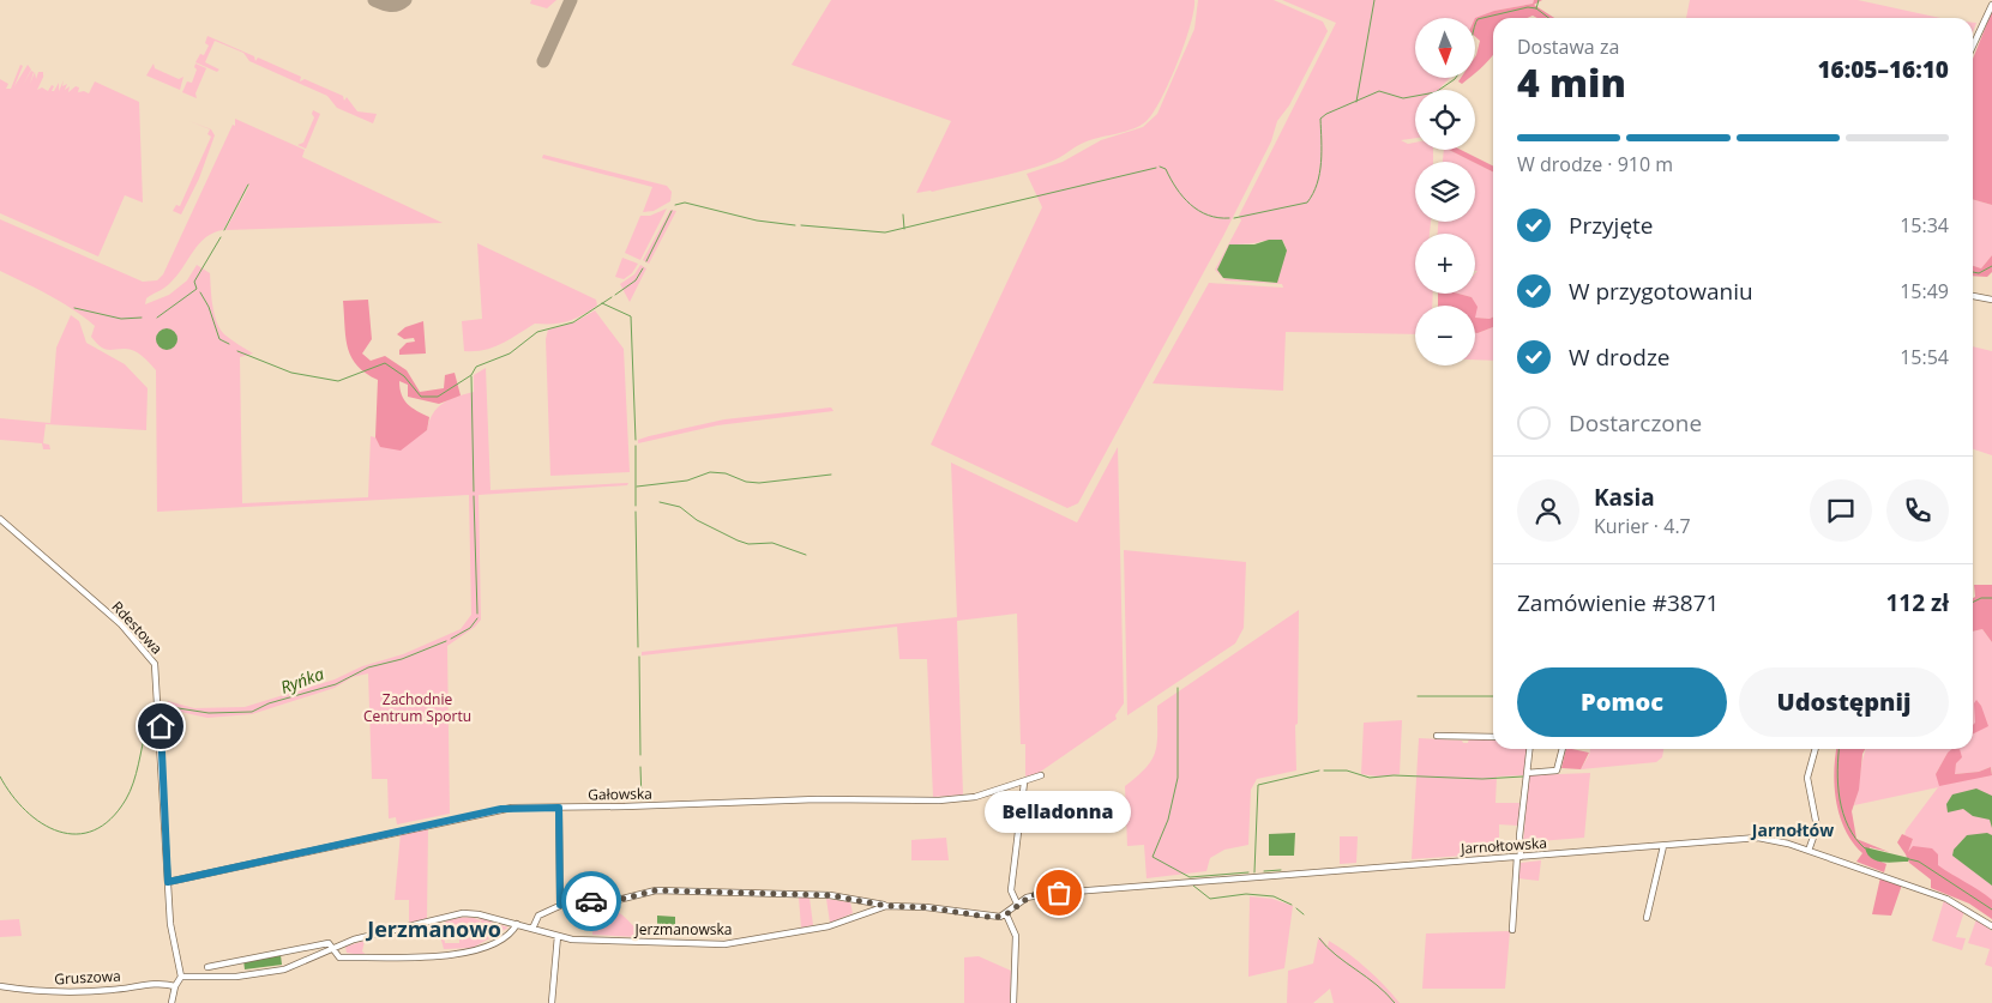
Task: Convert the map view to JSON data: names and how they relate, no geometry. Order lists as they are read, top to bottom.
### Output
{
  "streets": {
    "street": [
      "Rdestowa",
      "Gałowska",
      "Jarnołtowska",
      "Jerzmanowska",
      "Gruszowa"
    ]
  },
  "crossings": [
    ["Rdestowa", "Gałowska"],
    ["Rdestowa", "Jerzmanowska"],
    ["Jarnołtowska", "Jerzmanowska"]
  ],
  "districts": ["Jarnołtów", "Jerzmanowo"],
  "water": ["Ryńka"],
  "parks": ["Zachodnie Centrum Sportu"],
  "places": ["Belladonna"],
  "north": "bottom",
  "page": {
    "map_buttons": ["+", "−"],
    "heading": ["4 min", "Dostawa za", "16:05–16:10"],
    "panel": [
      "Kasia",
      "Kurier · 4.7",
      "Zamówienie #3871",
      "112 zł"
    ],
    "bar": "W drodze · 910 m",
    "list": [
      ["Przyjęte", "15:34"],
      ["W przygotowaniu", "15:49"],
      ["W drodze", "15:54"],
      "Dostarczone"
    ],
    "buttons": ["Pomoc", "Udostępnij"],
    "bubble": "Belladonna"
  }
}
